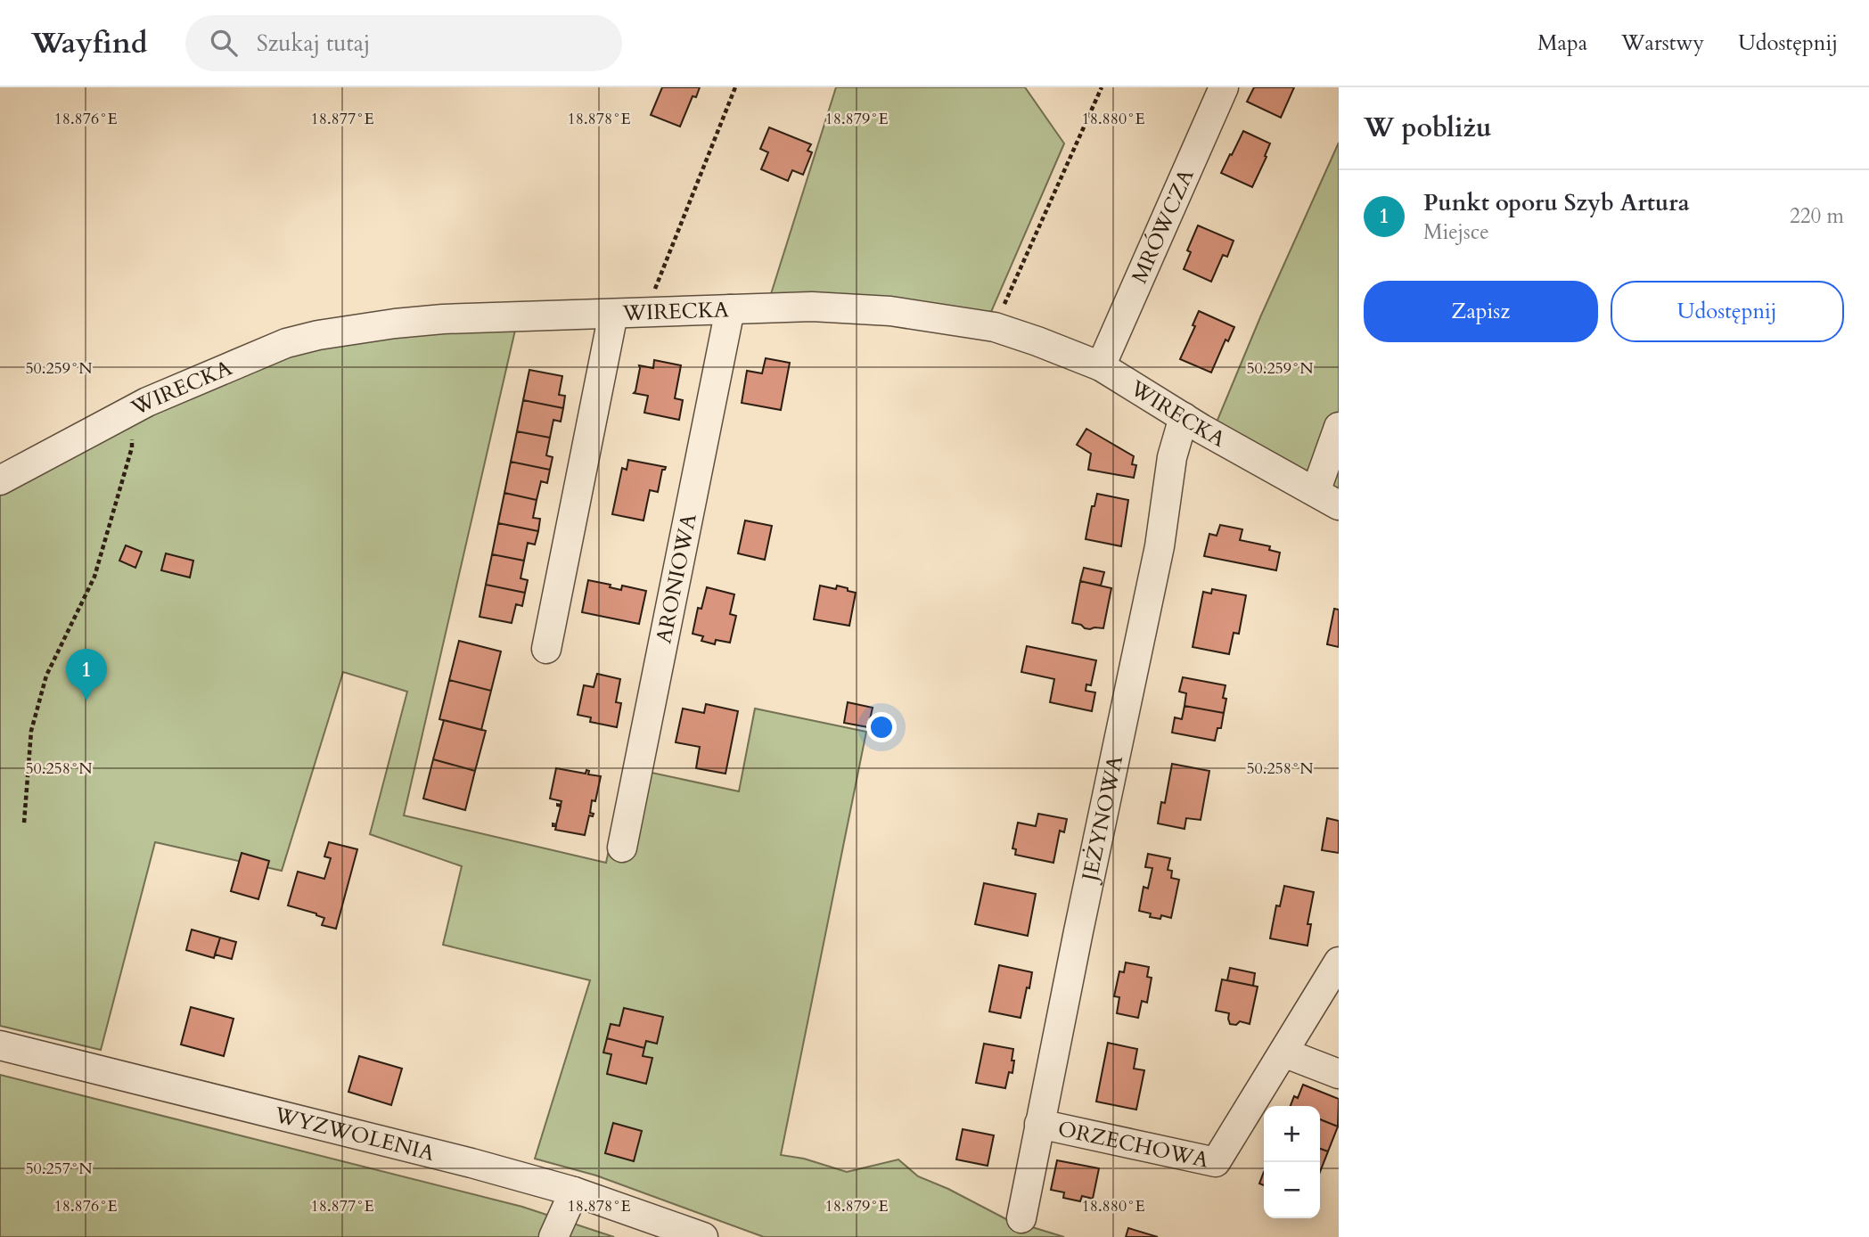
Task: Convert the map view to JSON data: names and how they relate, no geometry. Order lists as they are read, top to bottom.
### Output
{
  "streets": {
    "street": [
      "MRÓWCZA",
      "WIRECKA",
      "ARONIOWA",
      "JEŻYNOWA",
      "WYZWOLENIA",
      "ORZECHOWA"
    ]
  },
  "crossings": [
    ["MRÓWCZA", "WIRECKA"],
    ["WIRECKA", "ARONIOWA"],
    ["WIRECKA", "JEŻYNOWA"],
    ["JEŻYNOWA", "ORZECHOWA"]
  ],
  "page": {
    "header": "Wayfind",
    "search": "Szukaj tutaj",
    "nav": ["Mapa", "Warstwy", "Udostępnij"],
    "heading": "W pobliżu",
    "list": [
      {
        "mark": "1",
        "name": "Punkt oporu Szyb Artura",
        "note": "Miejsce",
        "value": "220 m"
      }
    ],
    "buttons": ["Zapisz", "Udostępnij"],
    "pins": "1",
    "map_buttons": ["+", "−"]
  },
  "coordinates": [
    "18.876°E",
    "18.877°E",
    "18.878°E",
    "18.879°E",
    "18.880°E",
    "50.259°N",
    "50.258°N",
    "50.257°N"
  ]
}
